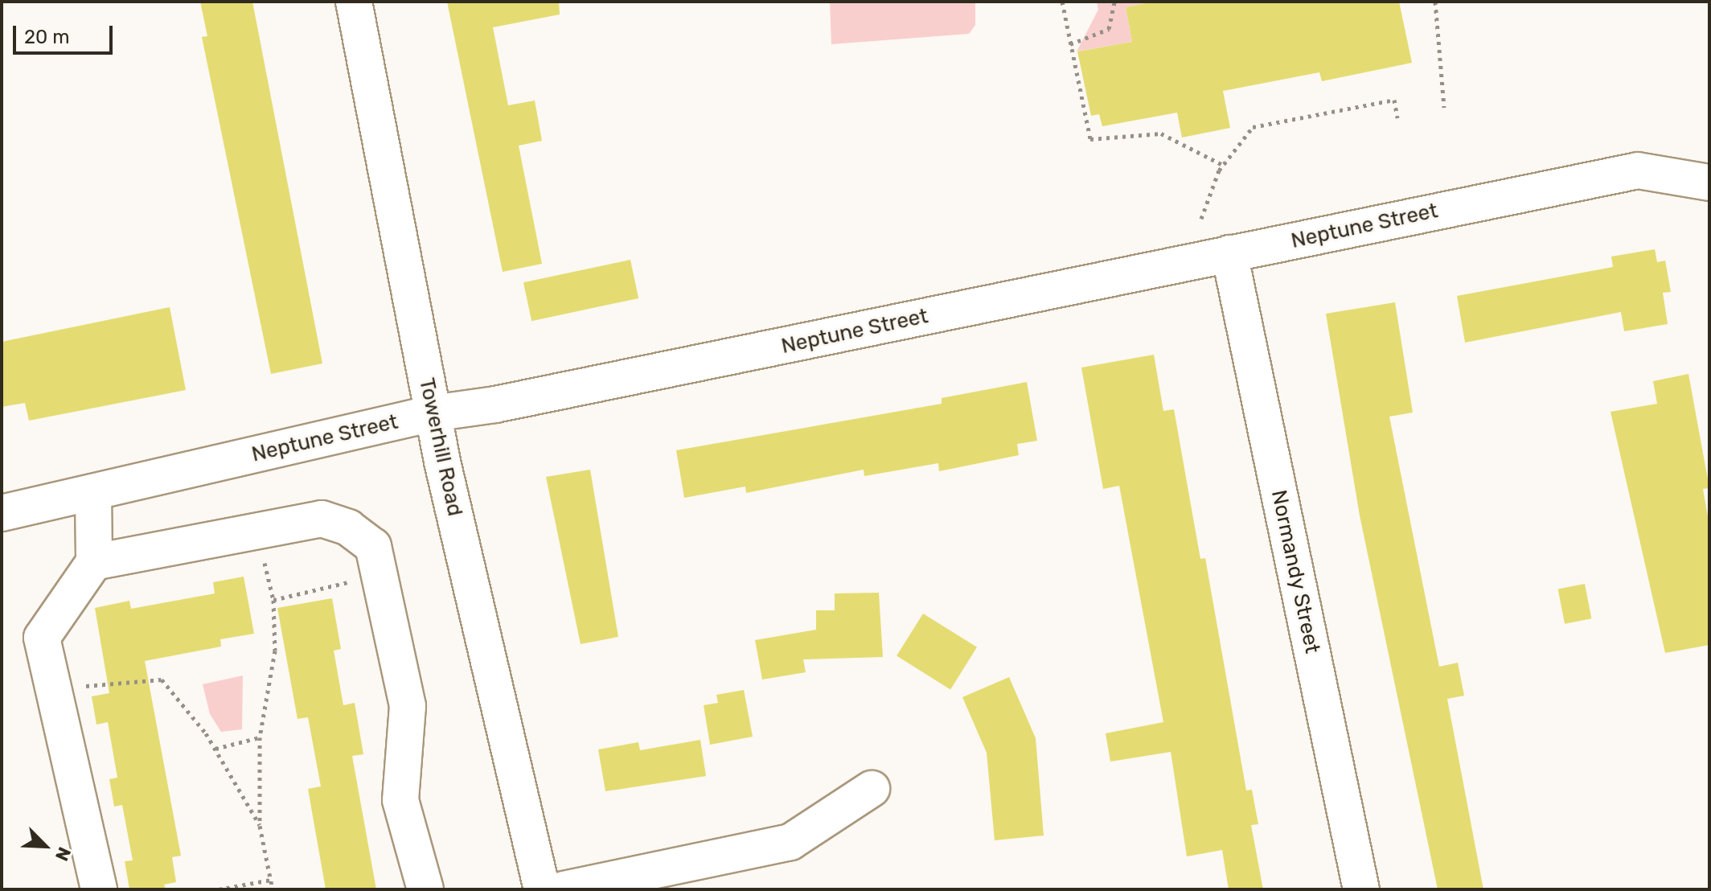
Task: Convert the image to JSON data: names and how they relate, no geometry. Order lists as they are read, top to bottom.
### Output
{
  "streets": {
    "street": ["Neptune Street", "Towerhill Road", "Normandy Street"]
  },
  "crossings": [
    ["Neptune Street", "Towerhill Road"],
    ["Neptune Street", "Normandy Street"]
  ],
  "scale_bar": "20 m",
  "north": "bottom right"
}
